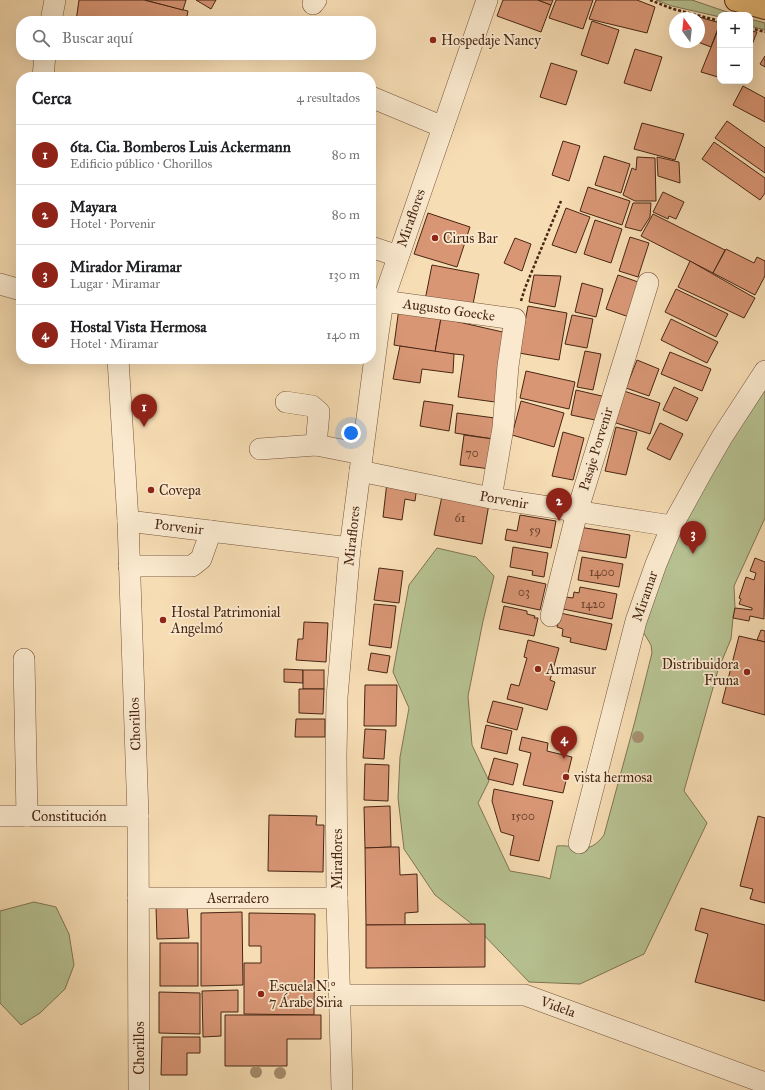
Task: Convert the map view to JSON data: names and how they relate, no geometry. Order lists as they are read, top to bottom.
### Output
{
  "streets": {
    "street": [
      "Miraflores",
      "Augusto Goecke",
      "Pasaje Porvenir",
      "Porvenir",
      "Miramar",
      "Chorillos",
      "Constitución",
      "Aserradero",
      "Videla"
    ]
  },
  "crossings": [
    ["Miraflores", "Augusto Goecke"],
    ["Miraflores", "Porvenir"],
    ["Miraflores", "Aserradero"],
    ["Miraflores", "Videla"],
    ["Augusto Goecke", "Porvenir"],
    ["Pasaje Porvenir", "Porvenir"],
    ["Porvenir", "Miramar"],
    ["Porvenir", "Chorillos"],
    ["Chorillos", "Constitución"],
    ["Chorillos", "Aserradero"]
  ],
  "places": [
    "Hospedaje Nancy",
    "Cirus Bar",
    "Covepa",
    "Hostal Patrimonial Angelmó",
    "Armasur",
    "Distribuidora Fruna",
    "vista hermosa",
    "Escuela N.º 7 Árabe Siria"
  ],
  "house_numbers": [
    "70",
    "61",
    "59",
    "1400",
    "03",
    "1420",
    "1500"
  ],
  "north": "top",
  "page": {
    "map_buttons": ["+", "−"],
    "search": "Buscar aquí",
    "heading": ["Cerca", "4 resultados"],
    "list": [
      {
        "mark": "1",
        "name": "6ta. Cia. Bomberos Luis Ackermann",
        "note": "Edificio público · Chorillos",
        "value": "80 m"
      },
      {
        "mark": "2",
        "name": "Mayara",
        "note": "Hotel · Porvenir",
        "value": "80 m"
      },
      {
        "mark": "3",
        "name": "Mirador Miramar",
        "note": "Lugar · Miramar",
        "value": "130 m"
      },
      {
        "mark": "4",
        "name": "Hostal Vista Hermosa",
        "note": "Hotel · Miramar",
        "value": "140 m"
      }
    ],
    "pins": [
      "1",
      "2",
      "3",
      "4"
    ]
  }
}
